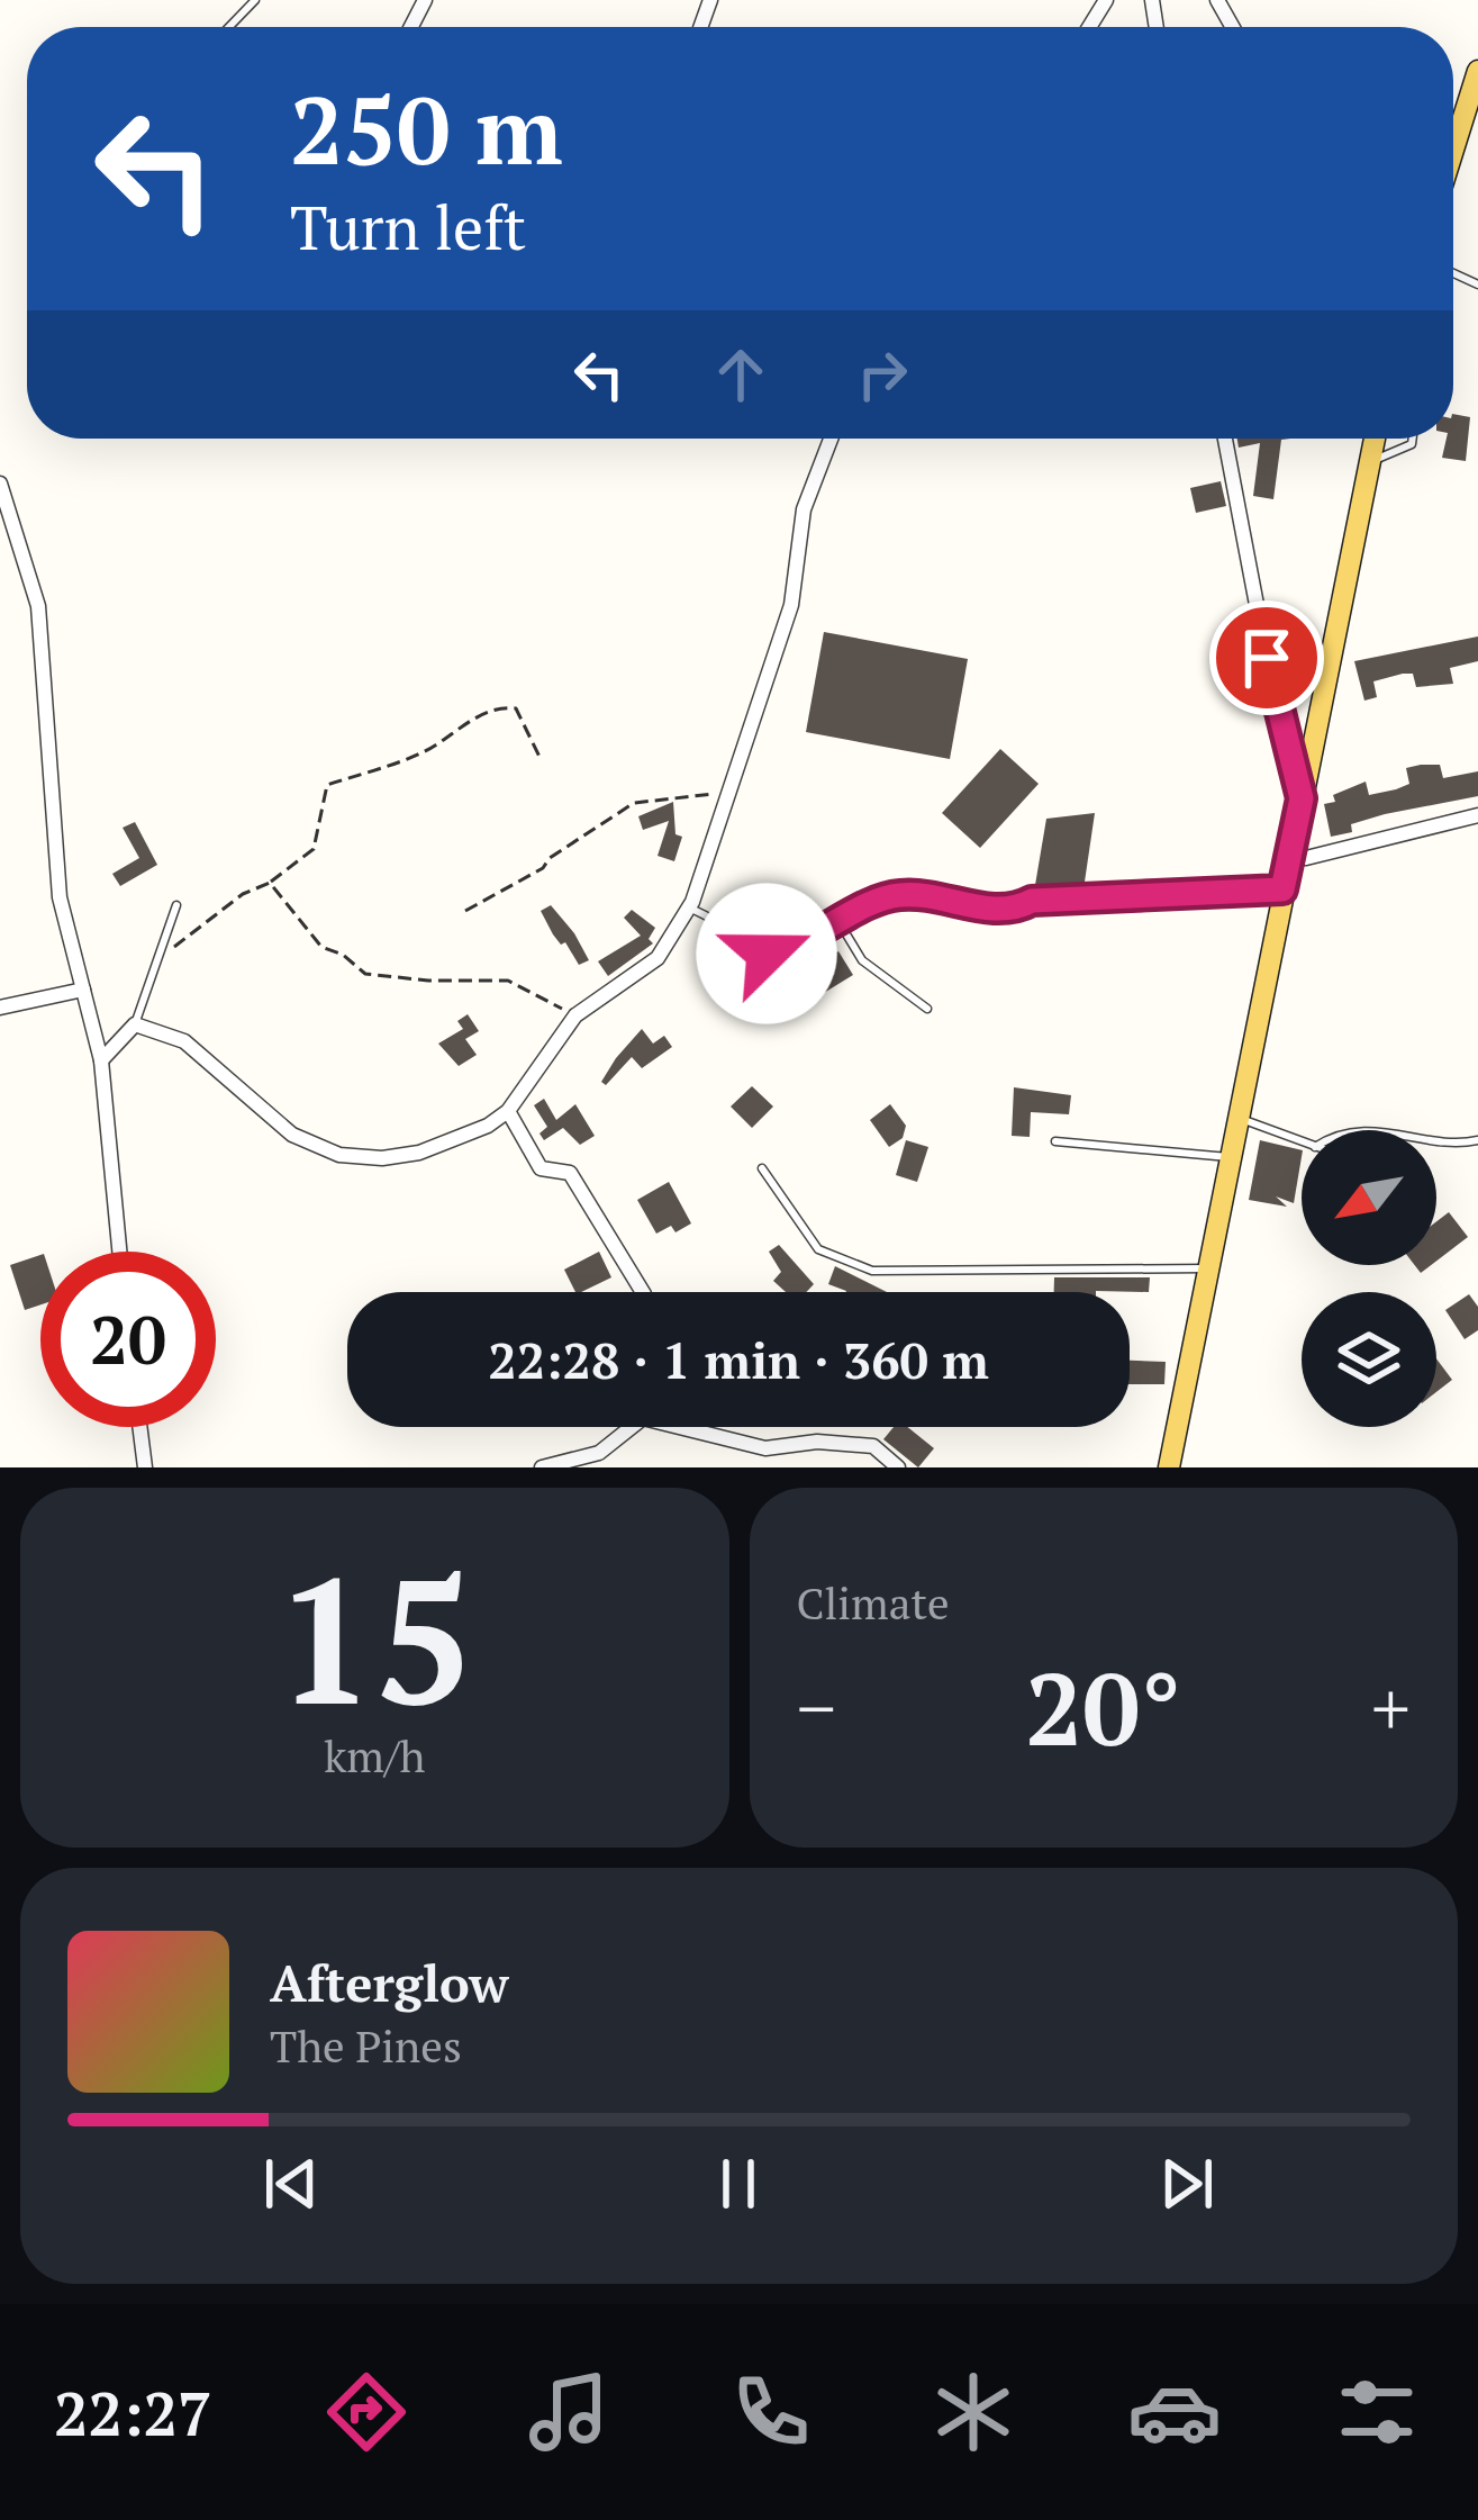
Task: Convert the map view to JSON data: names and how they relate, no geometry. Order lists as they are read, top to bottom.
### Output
{
  "north": "bottom left",
  "page": {
    "turn": ["250 m", "Turn left"],
    "limit": "20",
    "trip": "22:28 · 1 min · 360 m",
    "tile": [
      ["15", "km/h"],
      "Climate"
    ],
    "heat": ["−", "20°", "+"],
    "song": ["Afterglow", "The Pines"],
    "tabs": "22:27"
  }
}
